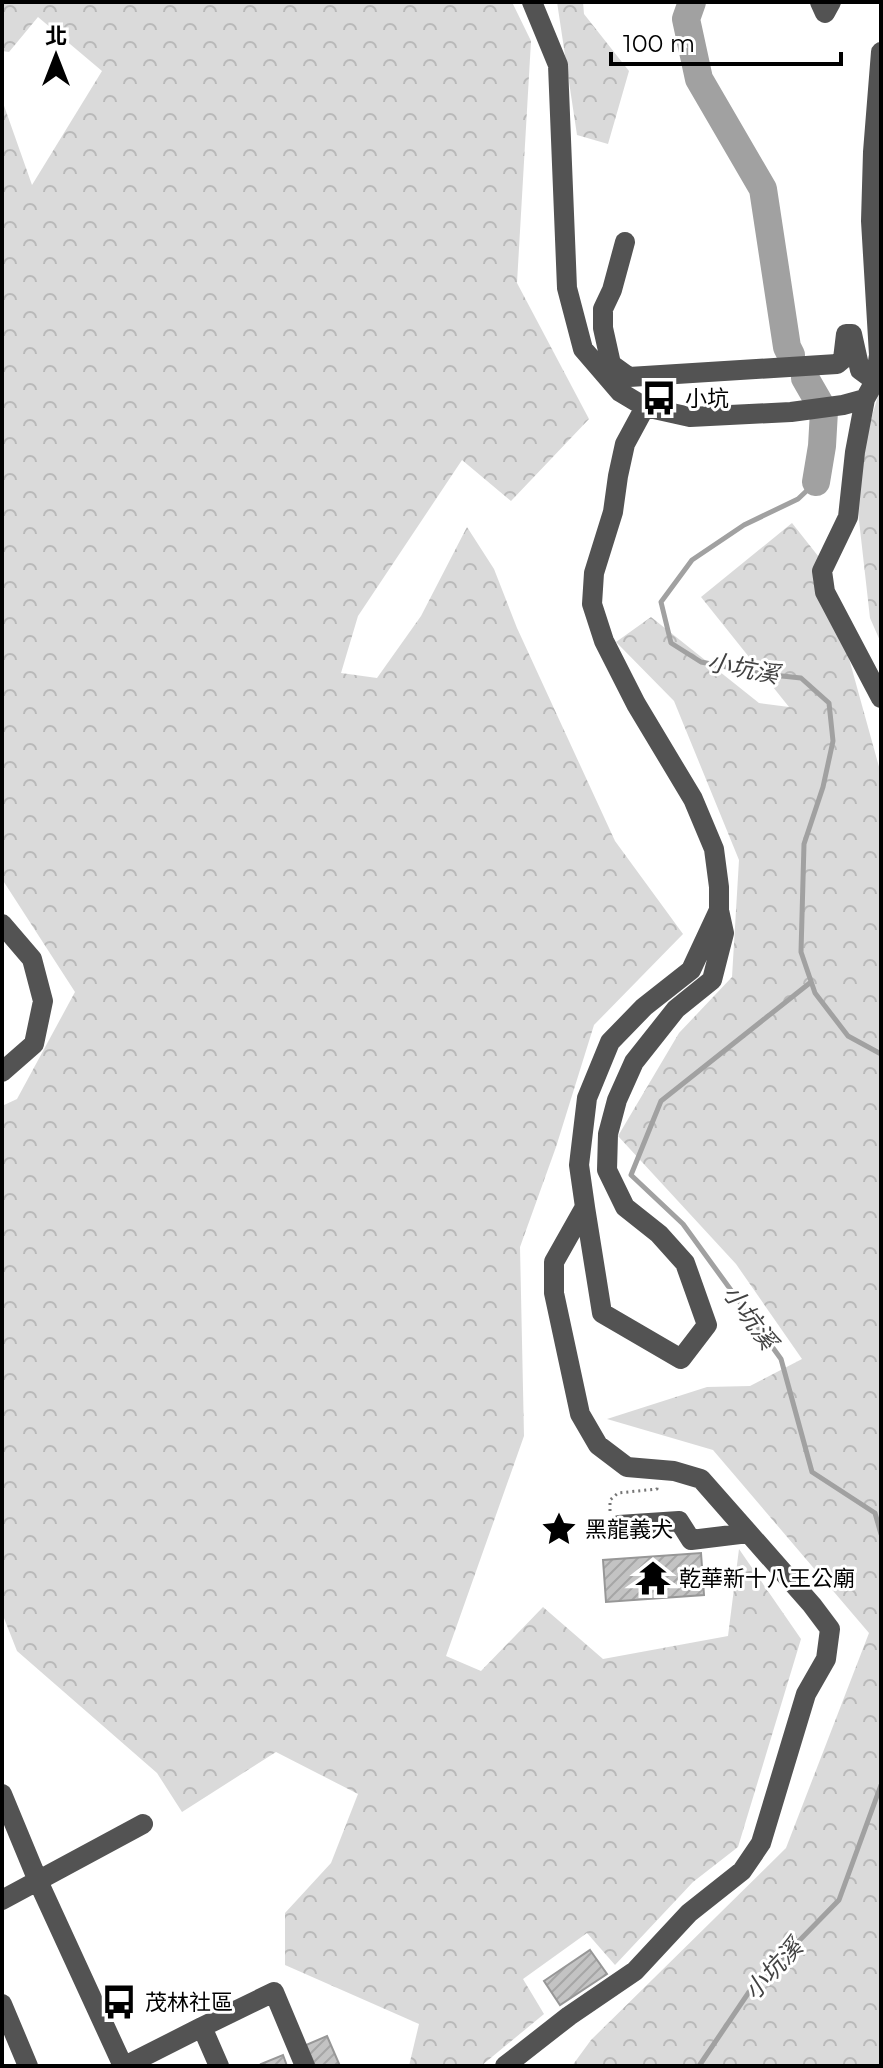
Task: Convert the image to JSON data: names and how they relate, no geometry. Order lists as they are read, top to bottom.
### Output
{
  "water": ["小坑溪"],
  "places": {
    "bus stop": ["小坑", "茂林社區"],
    "place": ["黑龍義犬"],
    "temple": ["乾華新十八王公廟"]
  },
  "scale_bar": "100 m",
  "north": "top"
}
